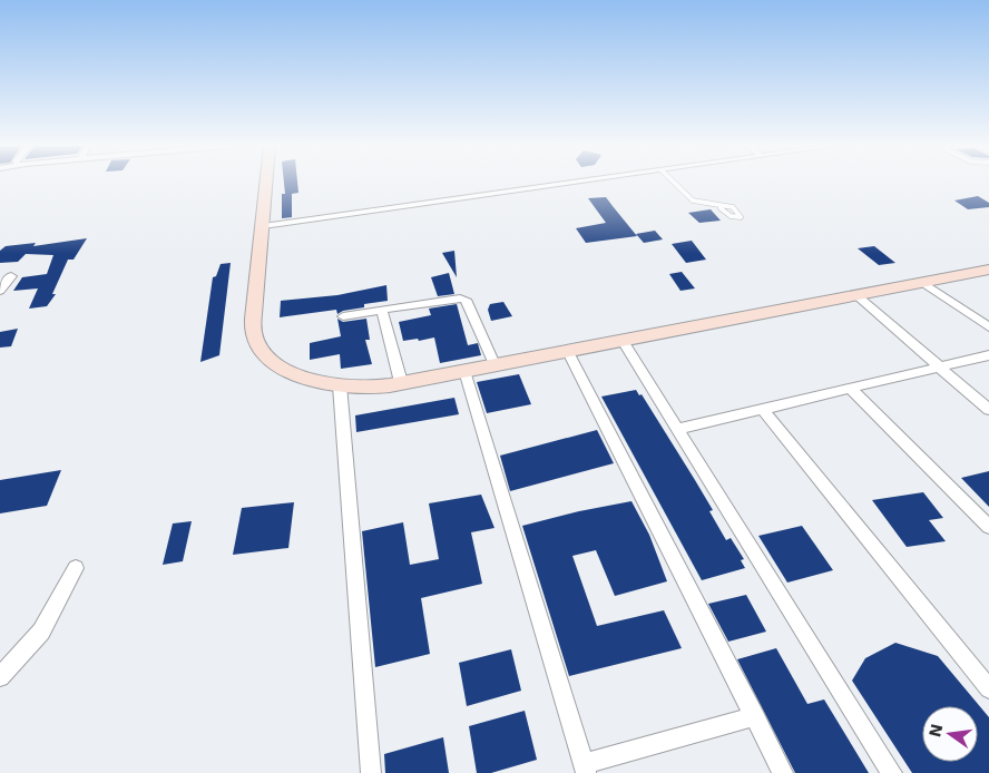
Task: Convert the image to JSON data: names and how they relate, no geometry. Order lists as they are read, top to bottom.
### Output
{
  "north": "left"
}
